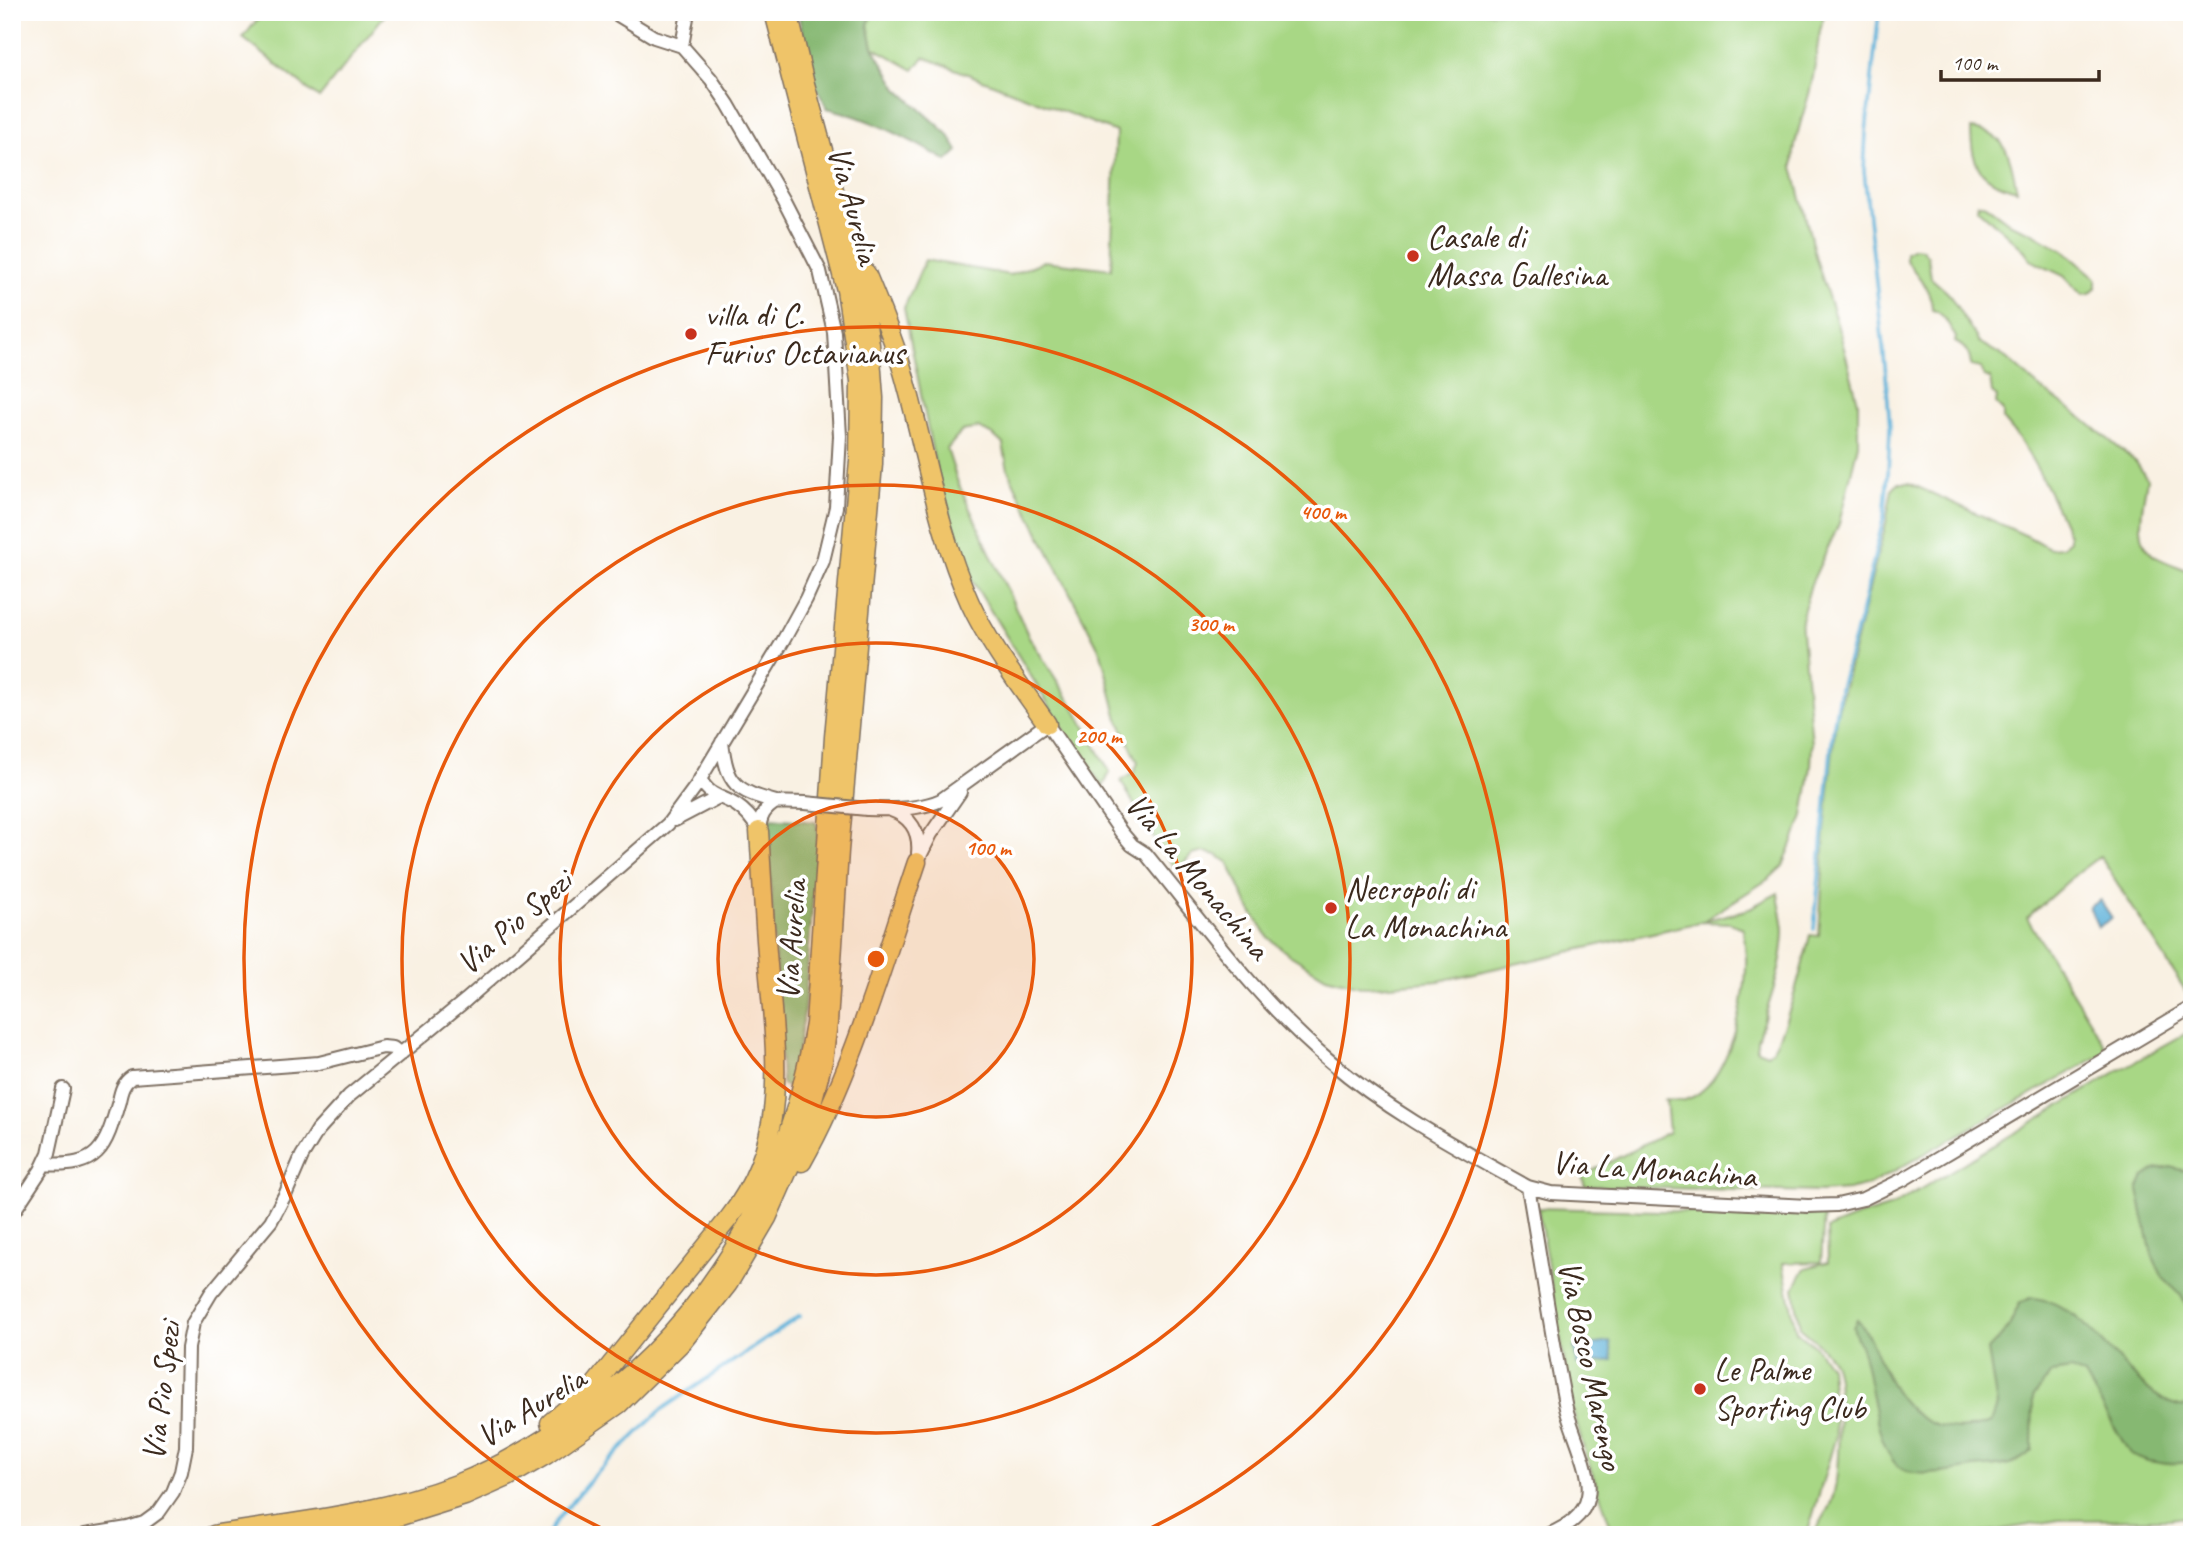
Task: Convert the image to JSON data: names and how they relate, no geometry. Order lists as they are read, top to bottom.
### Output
{
  "streets": {
    "highway": ["Via Aurelia"],
    "street": ["Via La Monachina", "Via Pio Spezi", "Via Bosco Marengo"]
  },
  "crossings": [
    ["Via La Monachina", "Via Bosco Marengo"]
  ],
  "places": [
    "Casale di Massa Gallesina",
    "villa di C. Furius Octavianus",
    "Necropoli di La Monachina",
    "Le Palme Sporting Club"
  ],
  "scale_bar": "100 m",
  "rings": [
    "400 m",
    "300 m",
    "200 m",
    "100 m"
  ]
}
